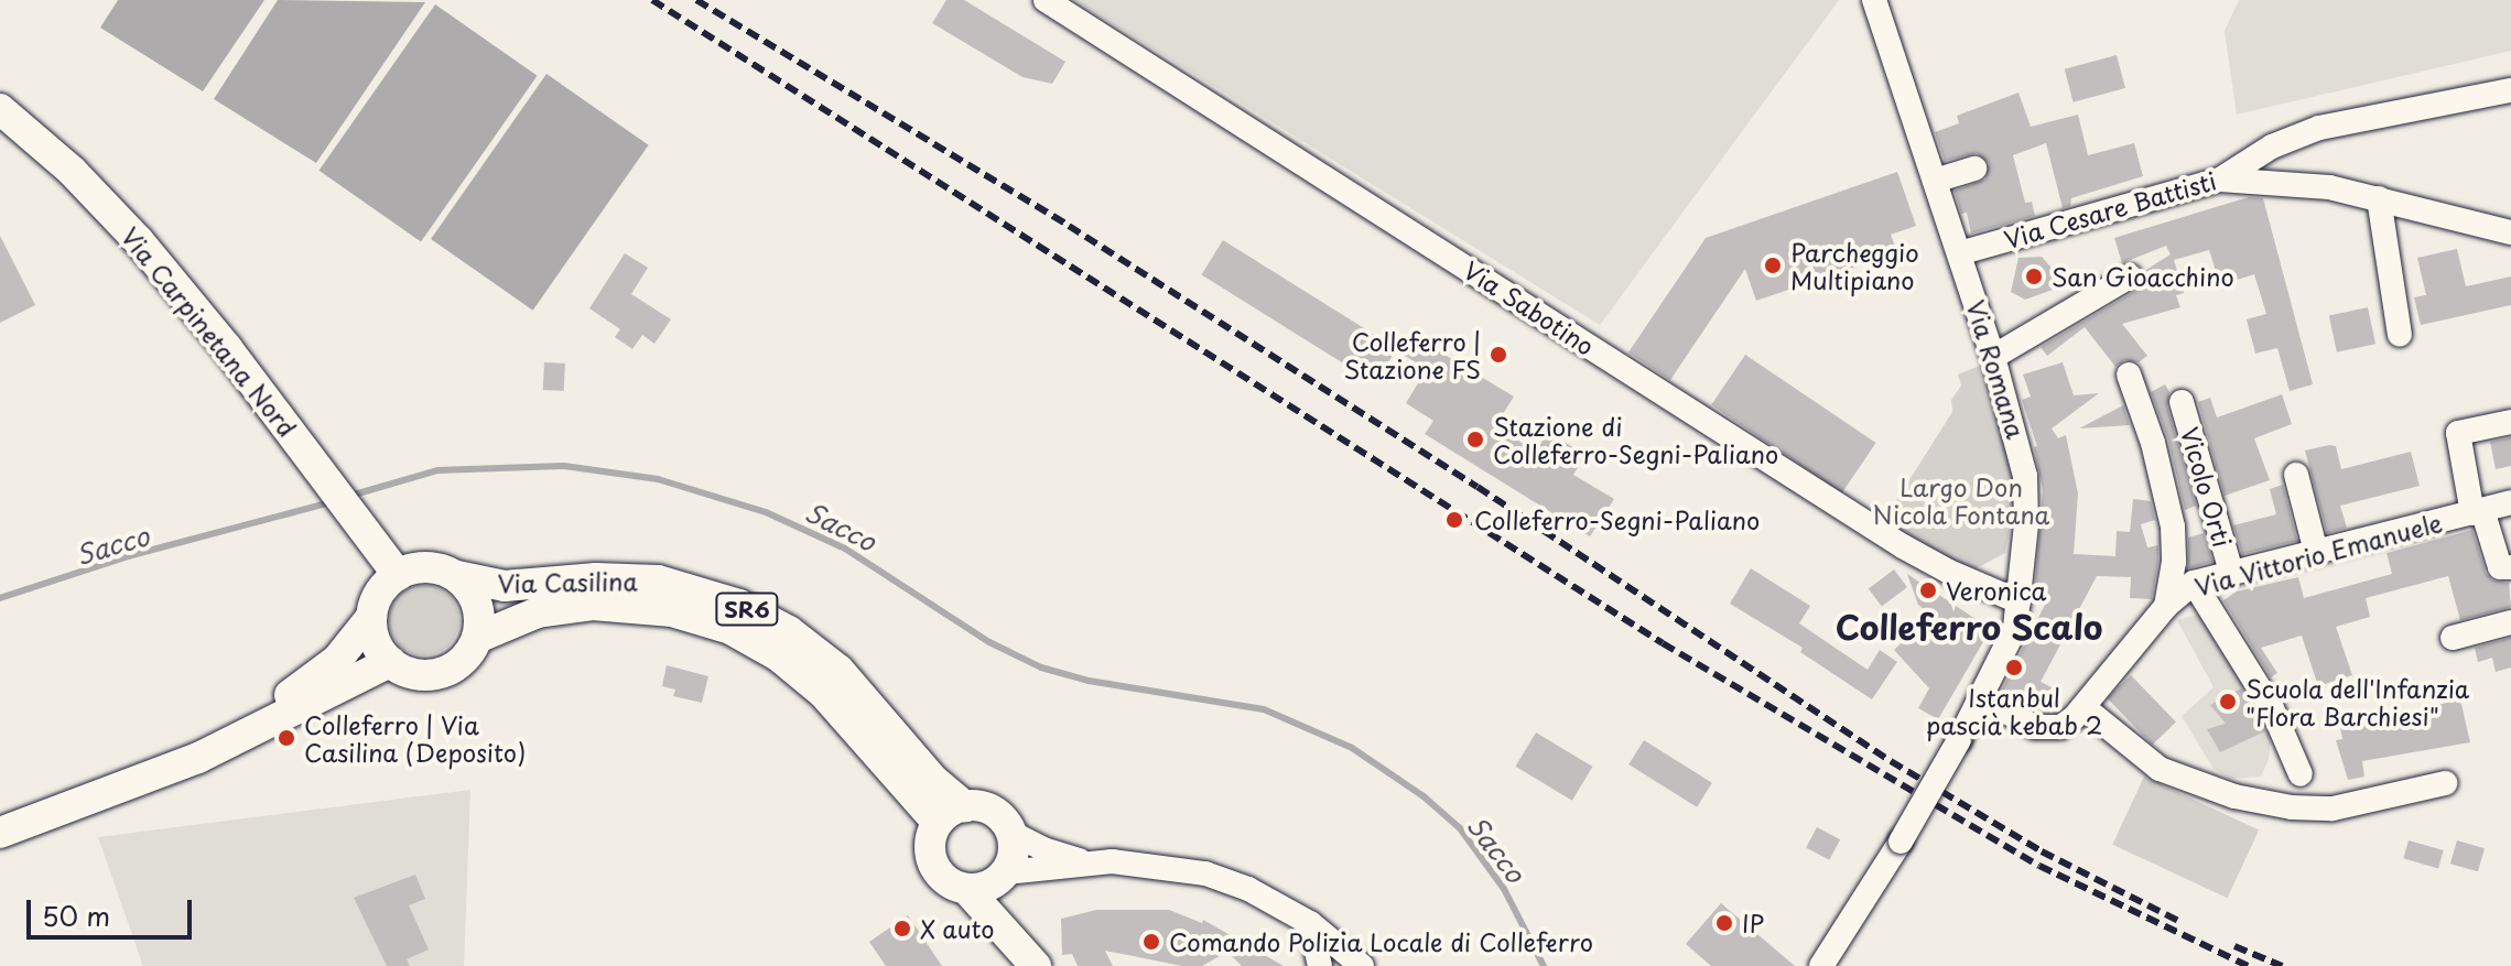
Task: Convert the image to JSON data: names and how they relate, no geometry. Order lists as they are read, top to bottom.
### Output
{
  "streets": {
    "main road": ["Via Carpinetana Nord", "Via Casilina", "SR6"],
    "street": [
      "Via Cesare Battisti",
      "Via Sabotino",
      "Via Romana",
      "Vicolo Orti",
      "Via Vittorio Emanuele"
    ]
  },
  "crossings": [
    ["Via Cesare Battisti", "Via Romana"],
    ["Via Sabotino", "Via Romana"],
    ["Via Carpinetana Nord", "Via Casilina"],
    ["Via Romana", "Via Vittorio Emanuele"],
    ["Vicolo Orti", "Via Vittorio Emanuele"]
  ],
  "districts": ["Colleferro Scalo"],
  "water": ["Sacco"],
  "parks": ["Largo Don Nicola Fontana"],
  "places": [
    "Parcheggio Multipiano",
    "San Gioacchino",
    "Colleferro | Stazione FS",
    "Stazione di Colleferro-Segni-Paliano",
    "Colleferro-Segni-Paliano",
    "Veronica",
    "Istanbul pascià kebab 2",
    "Scuola dell'Infanzia \"Flora Barchiesi\"",
    "Colleferro | Via Casilina (Deposito)",
    "IP",
    "X auto",
    "Comando Polizia Locale di Colleferro"
  ],
  "scale_bar": "50 m"
}
